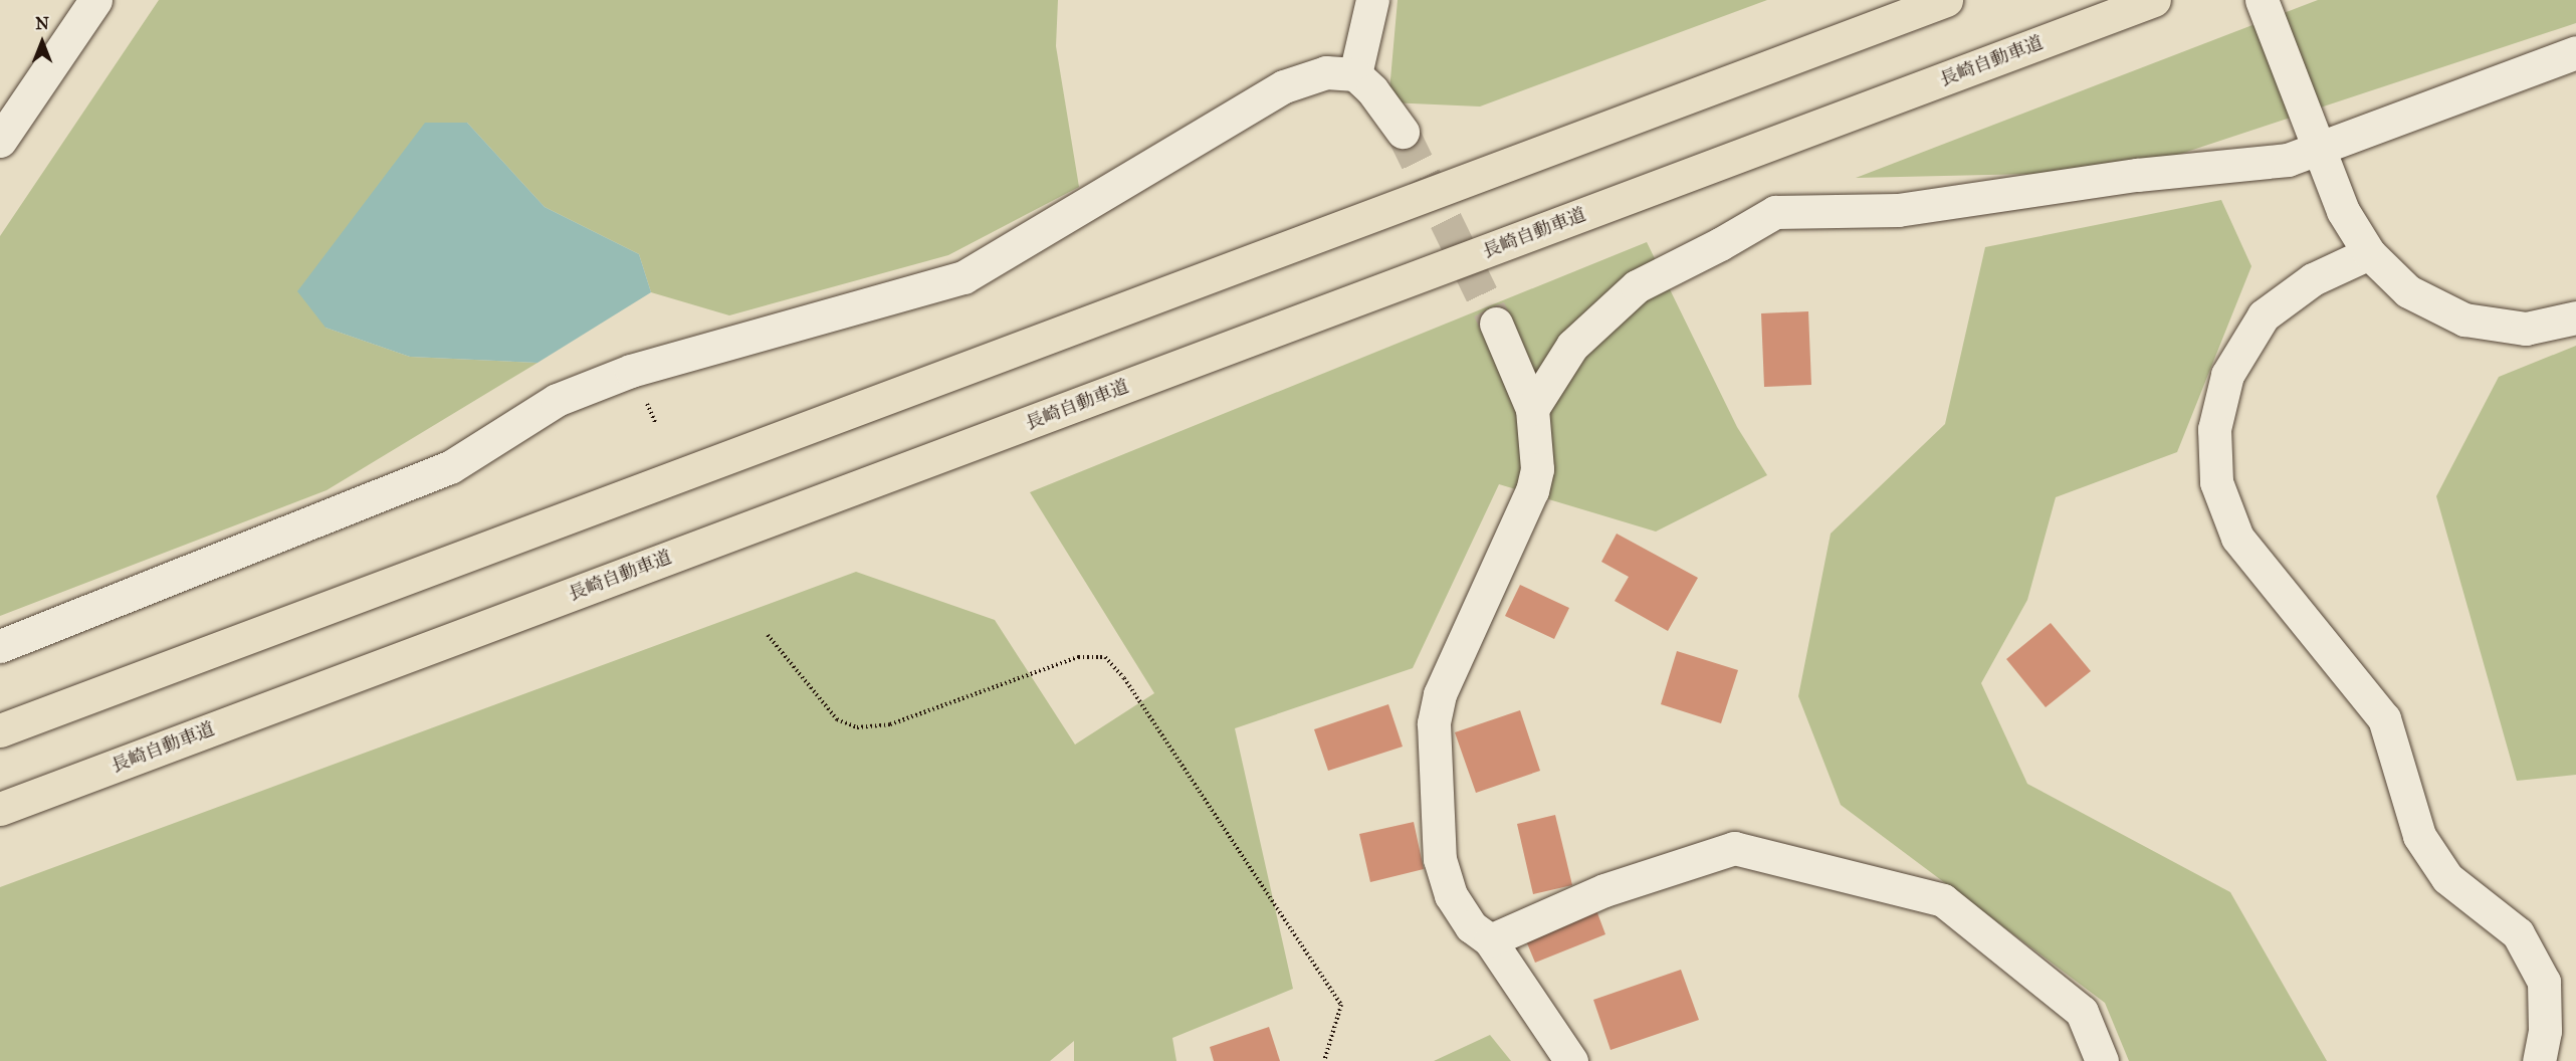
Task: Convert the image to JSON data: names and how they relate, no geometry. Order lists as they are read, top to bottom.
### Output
{
  "streets": {
    "highway": ["長崎自動車道"]
  },
  "north": "top"
}
